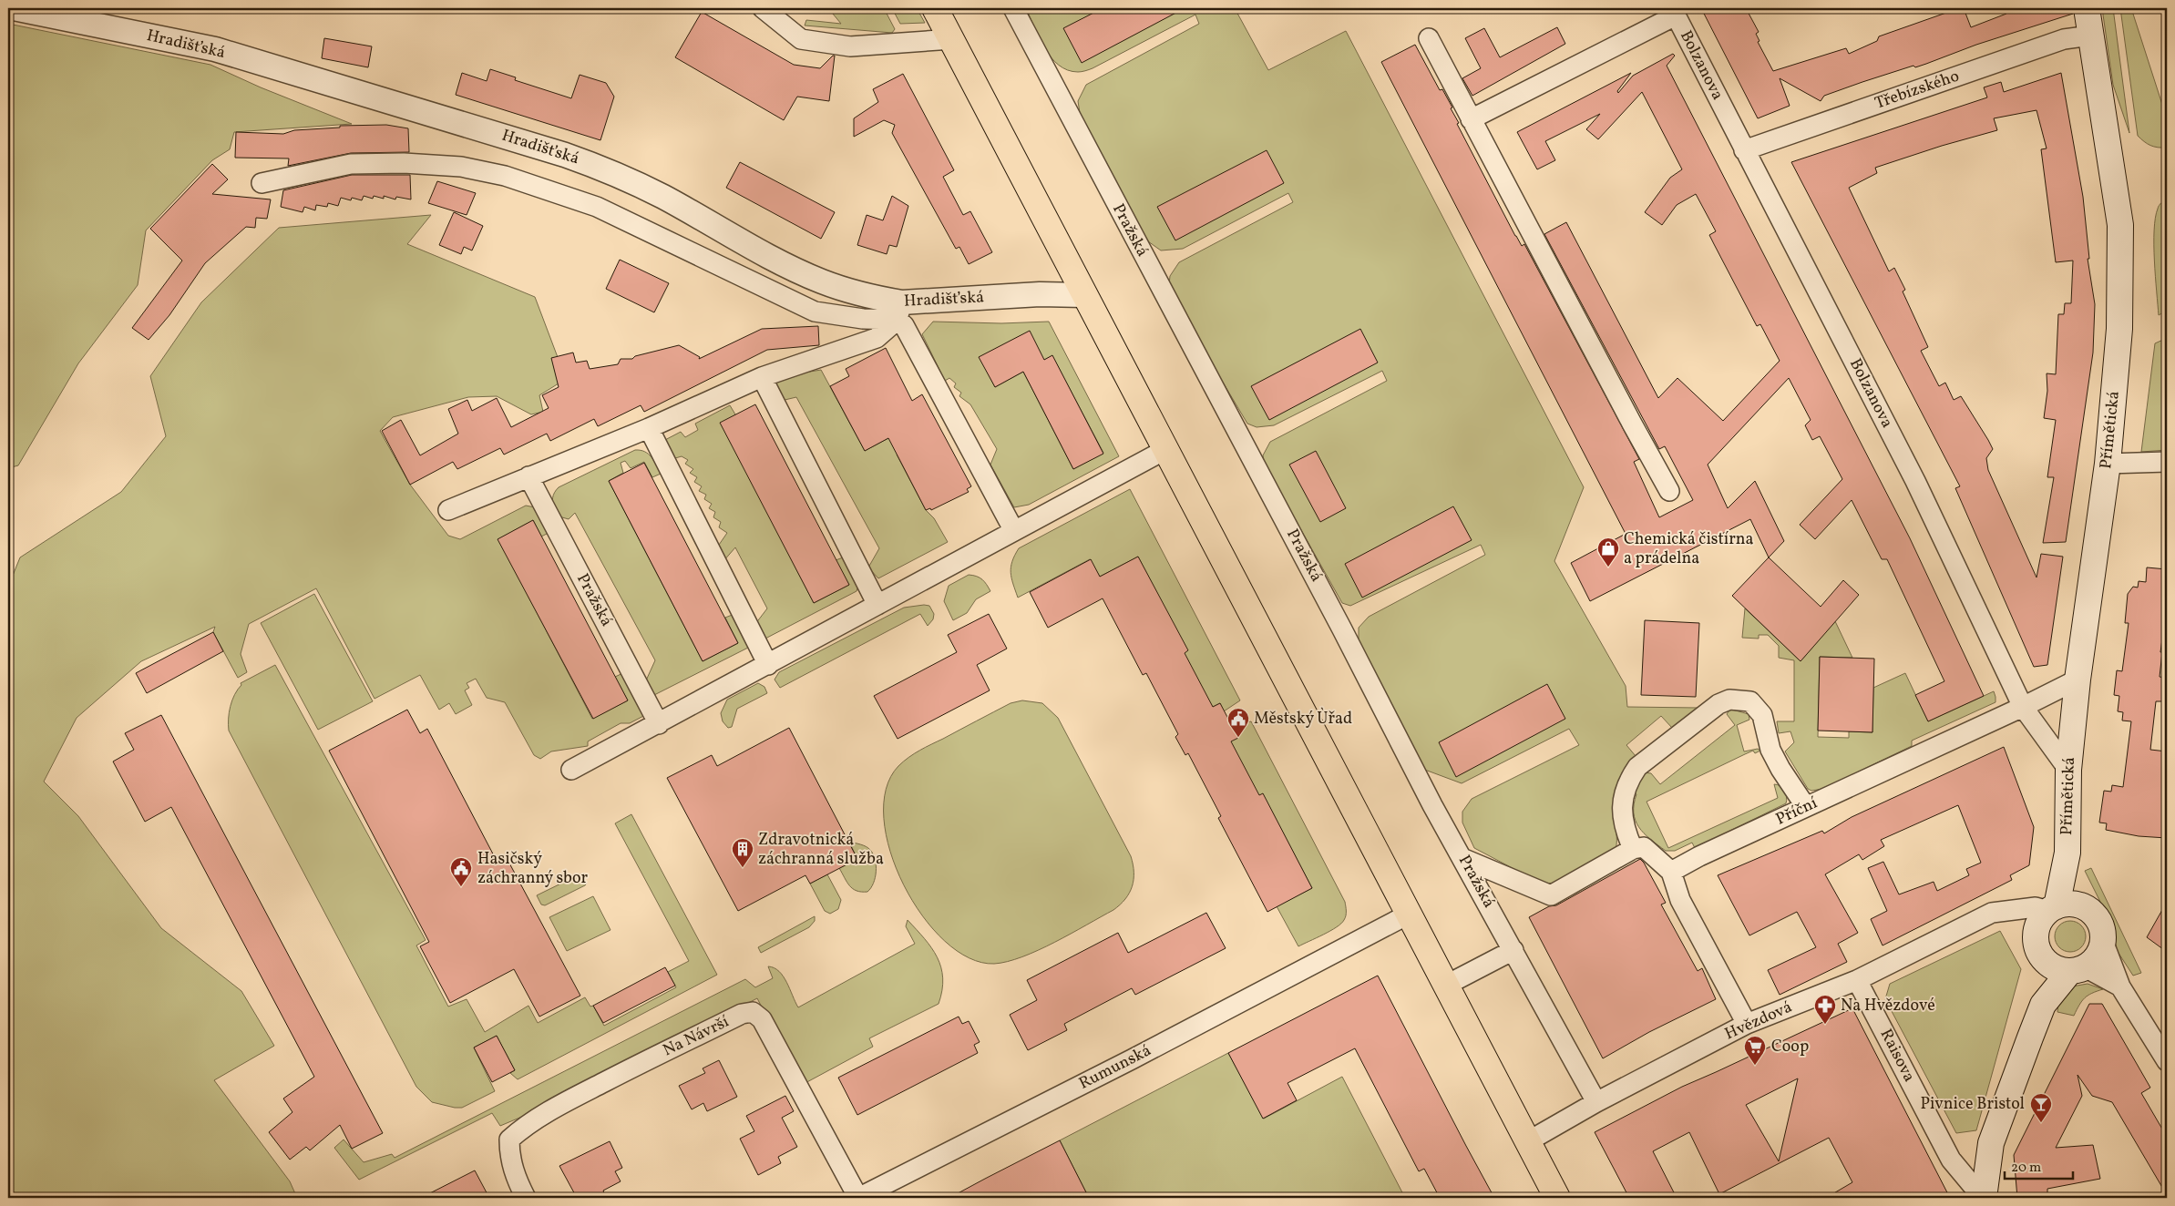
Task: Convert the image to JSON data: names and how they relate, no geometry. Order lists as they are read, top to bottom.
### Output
{
  "streets": {
    "main road": ["Přímětická"],
    "street": [
      "Hradišťská",
      "Bolzanova",
      "Třebízského",
      "Pražská",
      "Příční",
      "Hvězdová",
      "Na Návrší",
      "Raisova",
      "Rumunská"
    ]
  },
  "crossings": [
    ["Bolzanova", "Třebízského"],
    ["Bolzanova", "Přímětická"],
    ["Bolzanova", "Příční"],
    ["Třebízského", "Přímětická"],
    ["Pražská", "Hvězdová"],
    ["Přímětická", "Příční"],
    ["Přímětická", "Hvězdová"],
    ["Hvězdová", "Raisova"],
    ["Na Návrší", "Rumunská"]
  ],
  "places": {
    "shop": ["Chemická čistírna a prádelna"],
    "public building": ["Městský Ùřad", "Hasičský záchranný sbor"],
    "building": ["Zdravotnická záchranná služba"],
    "pharmacy": ["Na Hvězdové"],
    "supermarket": ["Coop"],
    "bar": ["Pivnice Bristol"]
  },
  "scale_bar": "20 m"
}
